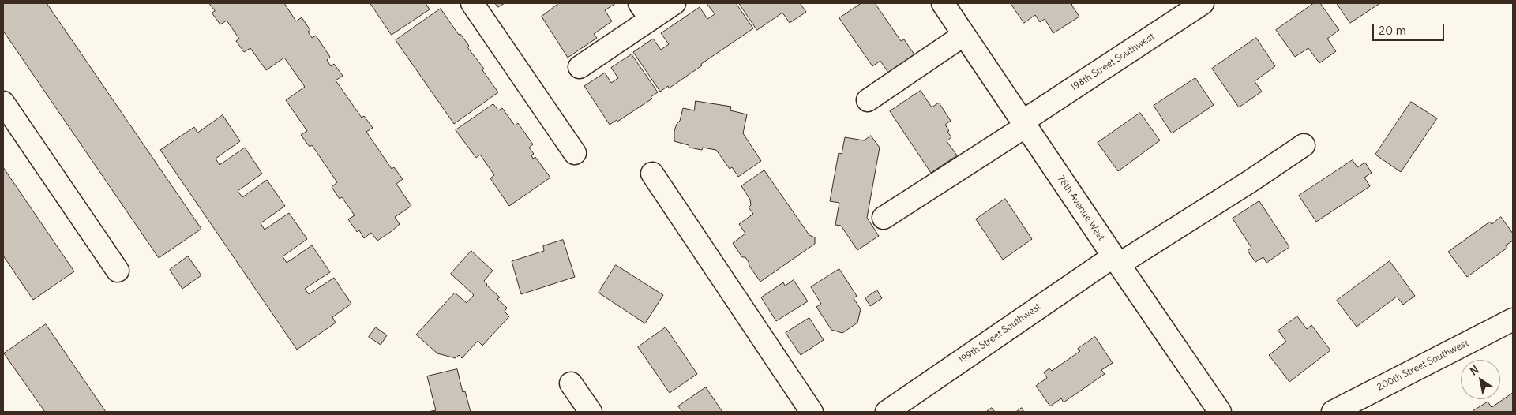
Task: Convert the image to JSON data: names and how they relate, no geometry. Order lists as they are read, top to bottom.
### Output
{
  "streets": {
    "street": [
      "198th Street Southwest",
      "76th Avenue West",
      "199th Street Southwest",
      "200th Street Southwest"
    ]
  },
  "crossings": [
    ["198th Street Southwest", "76th Avenue West"],
    ["76th Avenue West", "199th Street Southwest"]
  ],
  "scale_bar": "20 m",
  "north": "top left"
}
